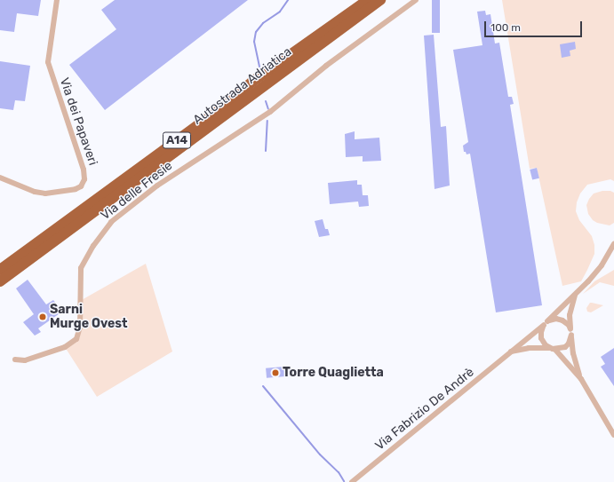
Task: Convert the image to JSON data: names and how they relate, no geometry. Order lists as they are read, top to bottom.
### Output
{
  "streets": {
    "highway": ["Autostrada Adriatica", "A14"],
    "street": ["Via dei Papaveri", "Via delle Fresie", "Via Fabrizio De Andrè"]
  },
  "places": ["Sarni Murge Ovest", "Torre Quaglietta"],
  "scale_bar": "100 m"
}
